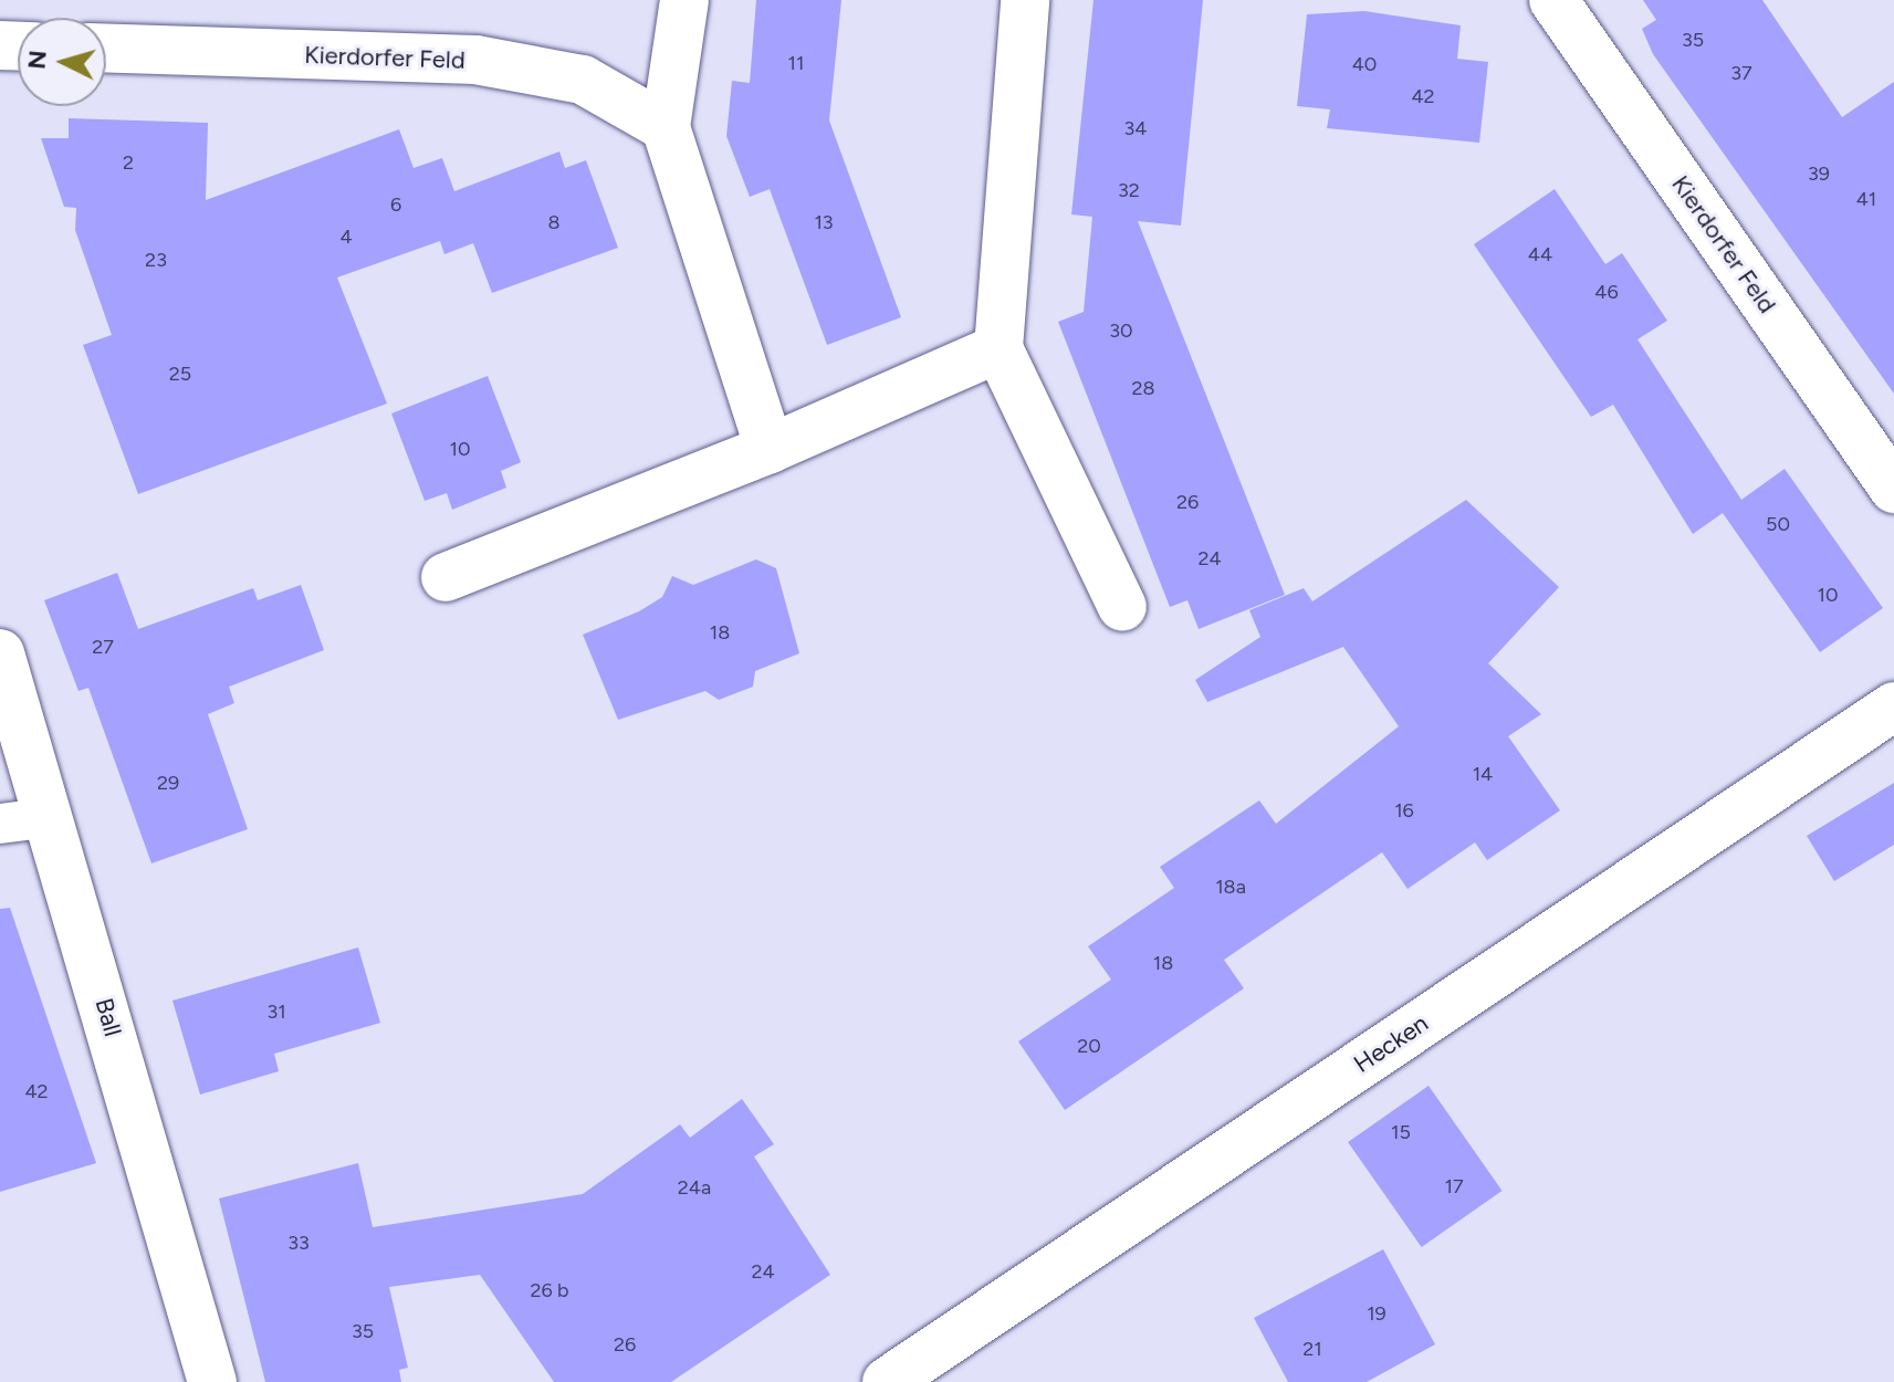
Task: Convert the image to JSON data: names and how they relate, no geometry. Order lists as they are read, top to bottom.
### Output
{
  "streets": {
    "street": ["Kierdorfer Feld", "Ball", "Hecken"]
  },
  "house_numbers": [
    "35",
    "11",
    "40",
    "37",
    "42",
    "34",
    "2",
    "39",
    "32",
    "41",
    "6",
    "8",
    "13",
    "4",
    "44",
    "23",
    "46",
    "30",
    "25",
    "28",
    "10",
    "26",
    "50",
    "24",
    "10",
    "18",
    "27",
    "14",
    "29",
    "16",
    "18a",
    "18",
    "31",
    "20",
    "42",
    "15",
    "17",
    "24a",
    "33",
    "24",
    "26 b",
    "19",
    "35",
    "26",
    "21"
  ],
  "north": "left"
}
